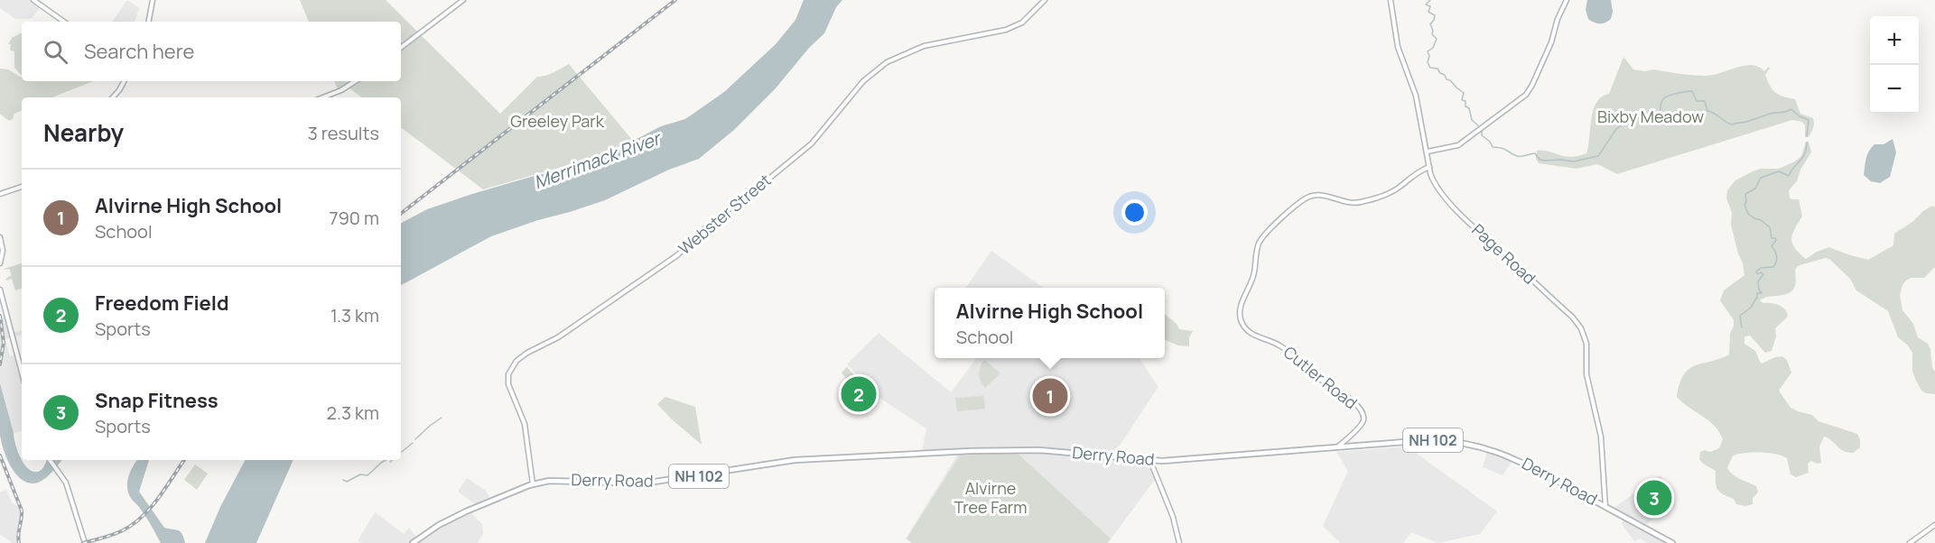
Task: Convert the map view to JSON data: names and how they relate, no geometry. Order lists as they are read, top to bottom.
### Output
{
  "streets": {
    "main road": ["NH 102", "Derry Road"],
    "street": ["Webster Street", "Page Road", "Cutler Road"]
  },
  "crossings": [
    ["Webster Street", "NH 102"],
    ["Webster Street", "Derry Road"],
    ["Page Road", "Cutler Road"],
    ["Page Road", "Derry Road"],
    ["Cutler Road", "Derry Road"],
    ["NH 102", "Derry Road"]
  ],
  "water": ["Merrimack River"],
  "parks": ["Bixby Meadow", "Greeley Park", "Alvirne Tree Farm"],
  "page": {
    "map_buttons": ["+", "−"],
    "search": "Search here",
    "heading": ["Nearby", "3 results"],
    "list": [
      {
        "mark": "1",
        "name": "Alvirne High School",
        "note": "School",
        "value": "790 m"
      },
      {
        "mark": "2",
        "name": "Freedom Field",
        "note": "Sports",
        "value": "1.3 km"
      },
      {
        "mark": "3",
        "name": "Snap Fitness",
        "note": "Sports",
        "value": "2.3 km"
      }
    ],
    "popup": ["Alvirne High School", "School"],
    "pins": ["2", "1", "3"]
  }
}
